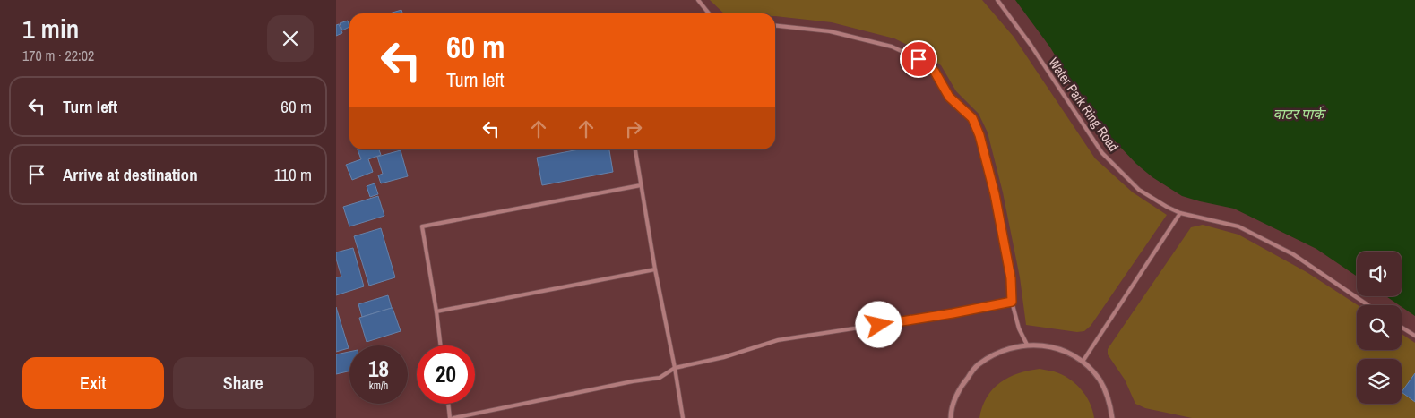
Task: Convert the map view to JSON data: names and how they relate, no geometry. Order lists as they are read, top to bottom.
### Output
{
  "streets": {
    "lane": ["Water Park Ring Road"]
  },
  "water": ["वाटर पार्क"],
  "page": {
    "heading": ["1 min", "170 m · 22:02"],
    "turn": ["60 m", "Turn left"],
    "list": [
      {
        "name": "Turn left",
        "value": "60 m"
      },
      {
        "name": "Arrive at destination",
        "value": "110 m"
      }
    ],
    "speed": "18 km/h",
    "limit": "20",
    "buttons": ["Exit", "Share"]
  }
}
